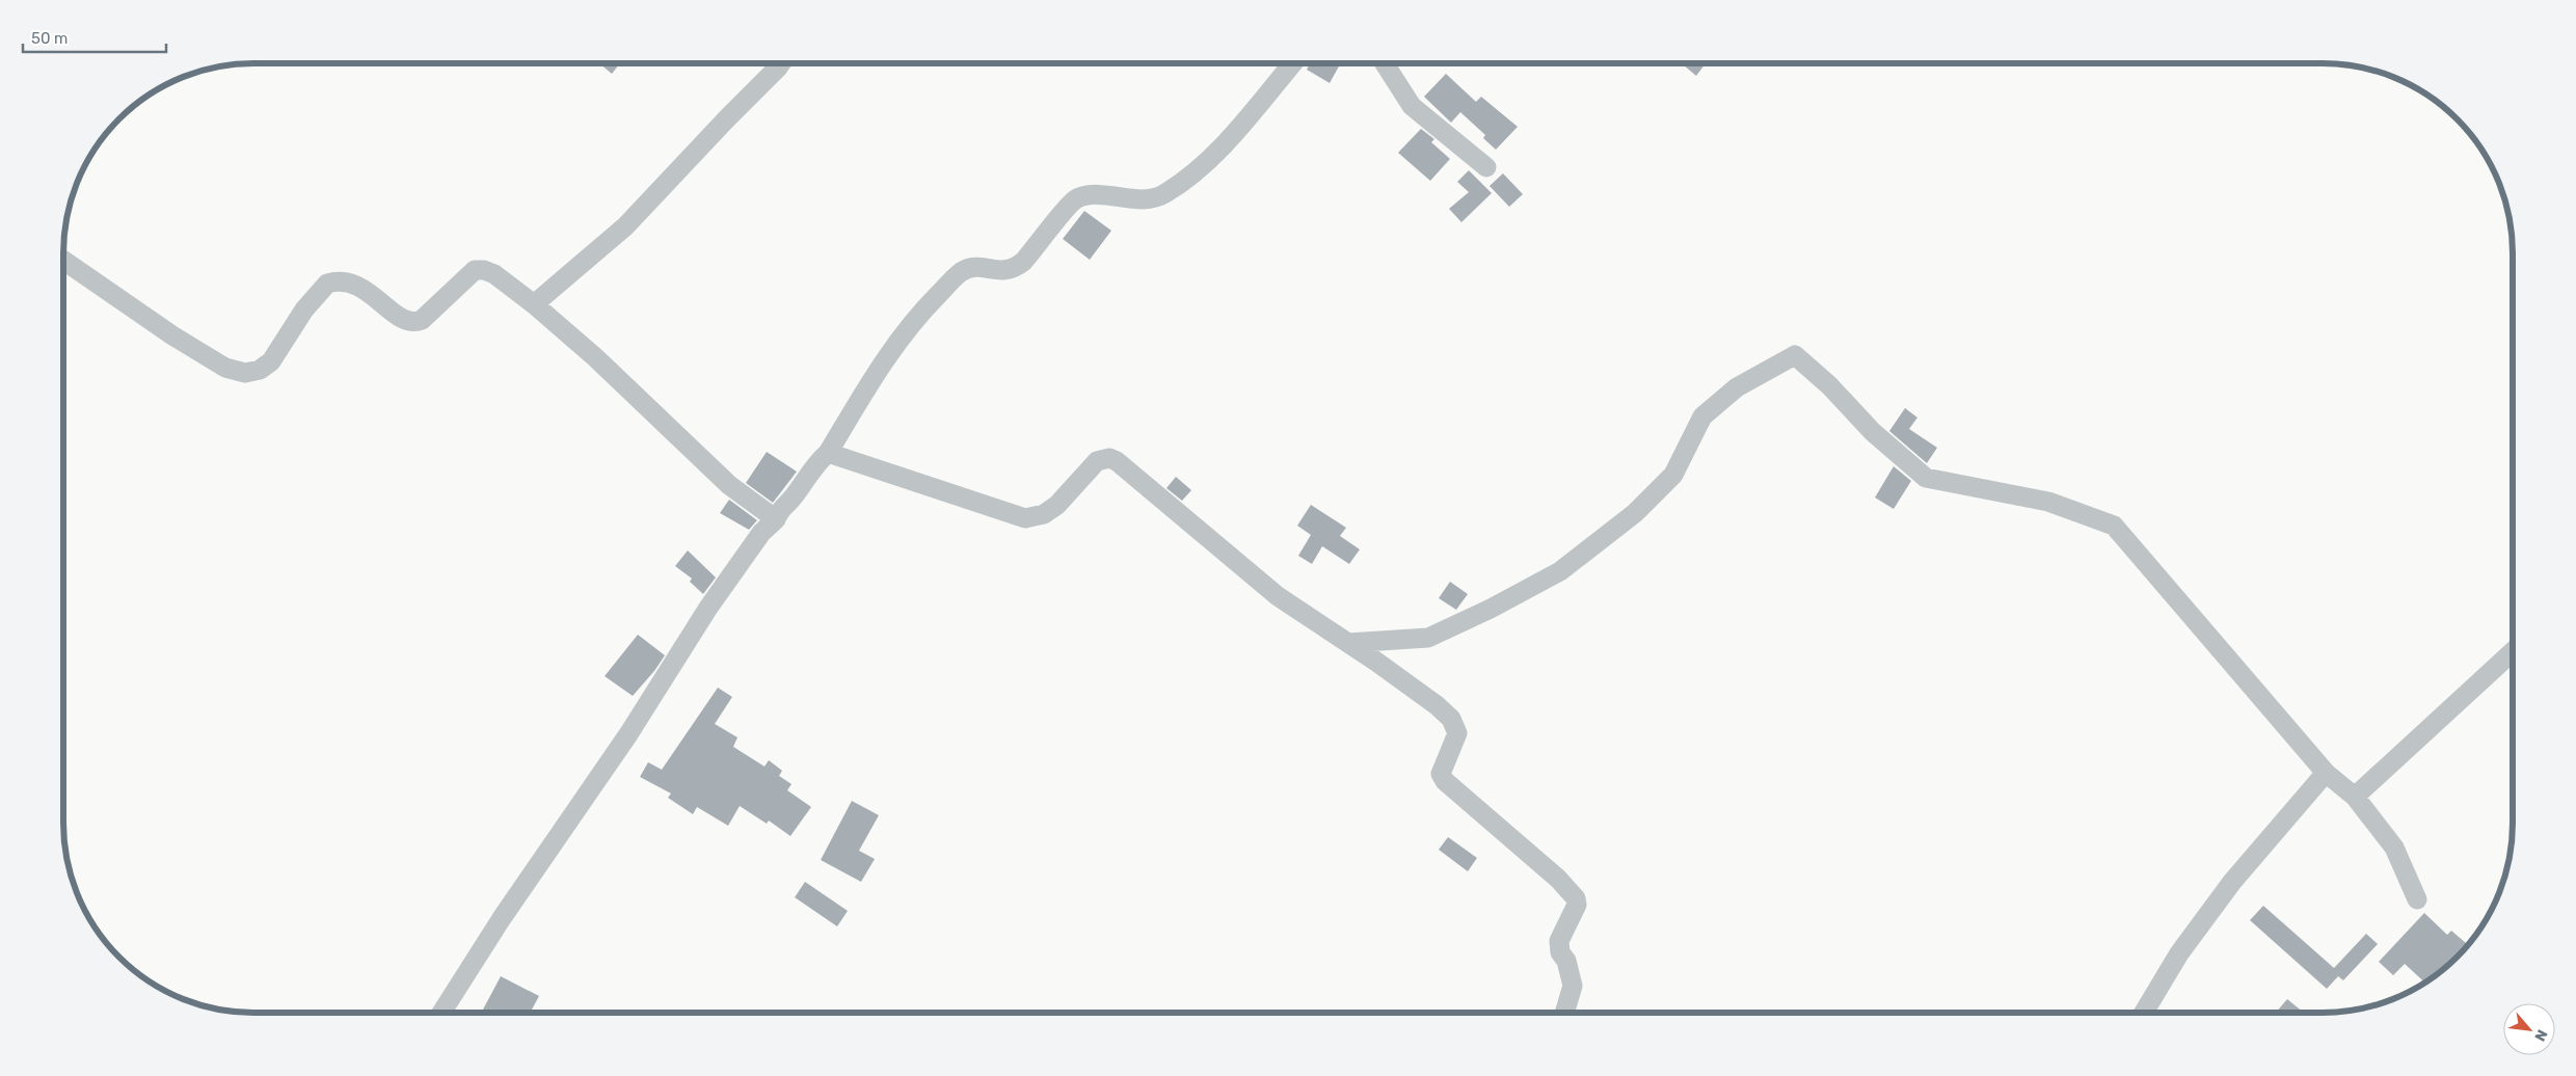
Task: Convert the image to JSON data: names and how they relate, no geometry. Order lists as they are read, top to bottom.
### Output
{
  "scale_bar": "50 m",
  "north": "bottom right"
}
